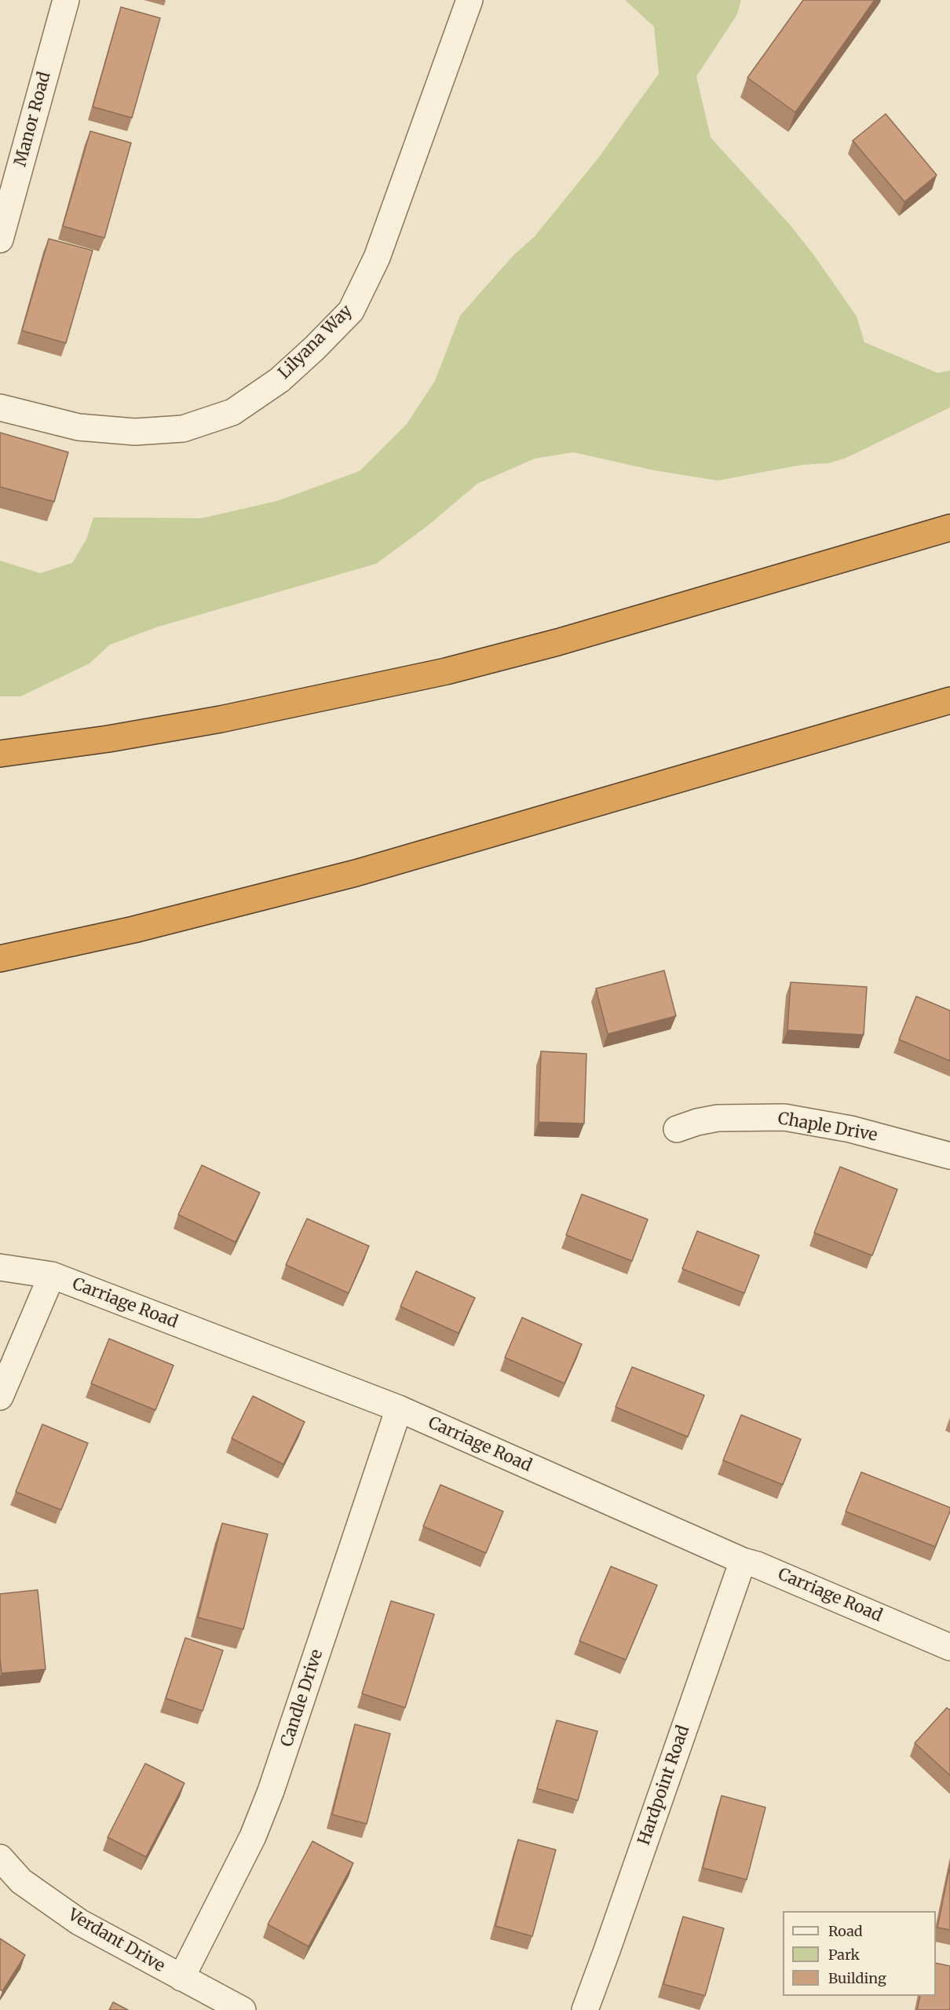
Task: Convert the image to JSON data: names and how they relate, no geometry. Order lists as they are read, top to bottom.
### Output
{
  "streets": {
    "street": [
      "Manor Road",
      "Lilyana Way",
      "Chaple Drive",
      "Carriage Road",
      "Candle Drive",
      "Hardpoint Road",
      "Verdant Drive"
    ]
  },
  "crossings": [
    ["Carriage Road", "Candle Drive"],
    ["Carriage Road", "Hardpoint Road"],
    ["Candle Drive", "Verdant Drive"]
  ],
  "legend": ["Road", "Park", "Building"]
}
